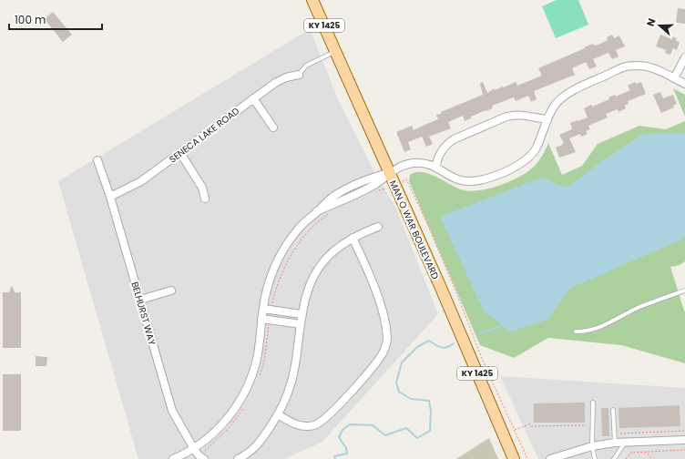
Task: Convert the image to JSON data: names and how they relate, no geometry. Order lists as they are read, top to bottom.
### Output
{
  "streets": {
    "main road": ["KY 1425", "MAN O WAR BOULEVARD"],
    "street": ["SENECA LAKE ROAD", "BELHURST WAY"]
  },
  "crossings": [
    ["SENECA LAKE ROAD", "BELHURST WAY"]
  ],
  "scale_bar": "100 m",
  "north": "left"
}
